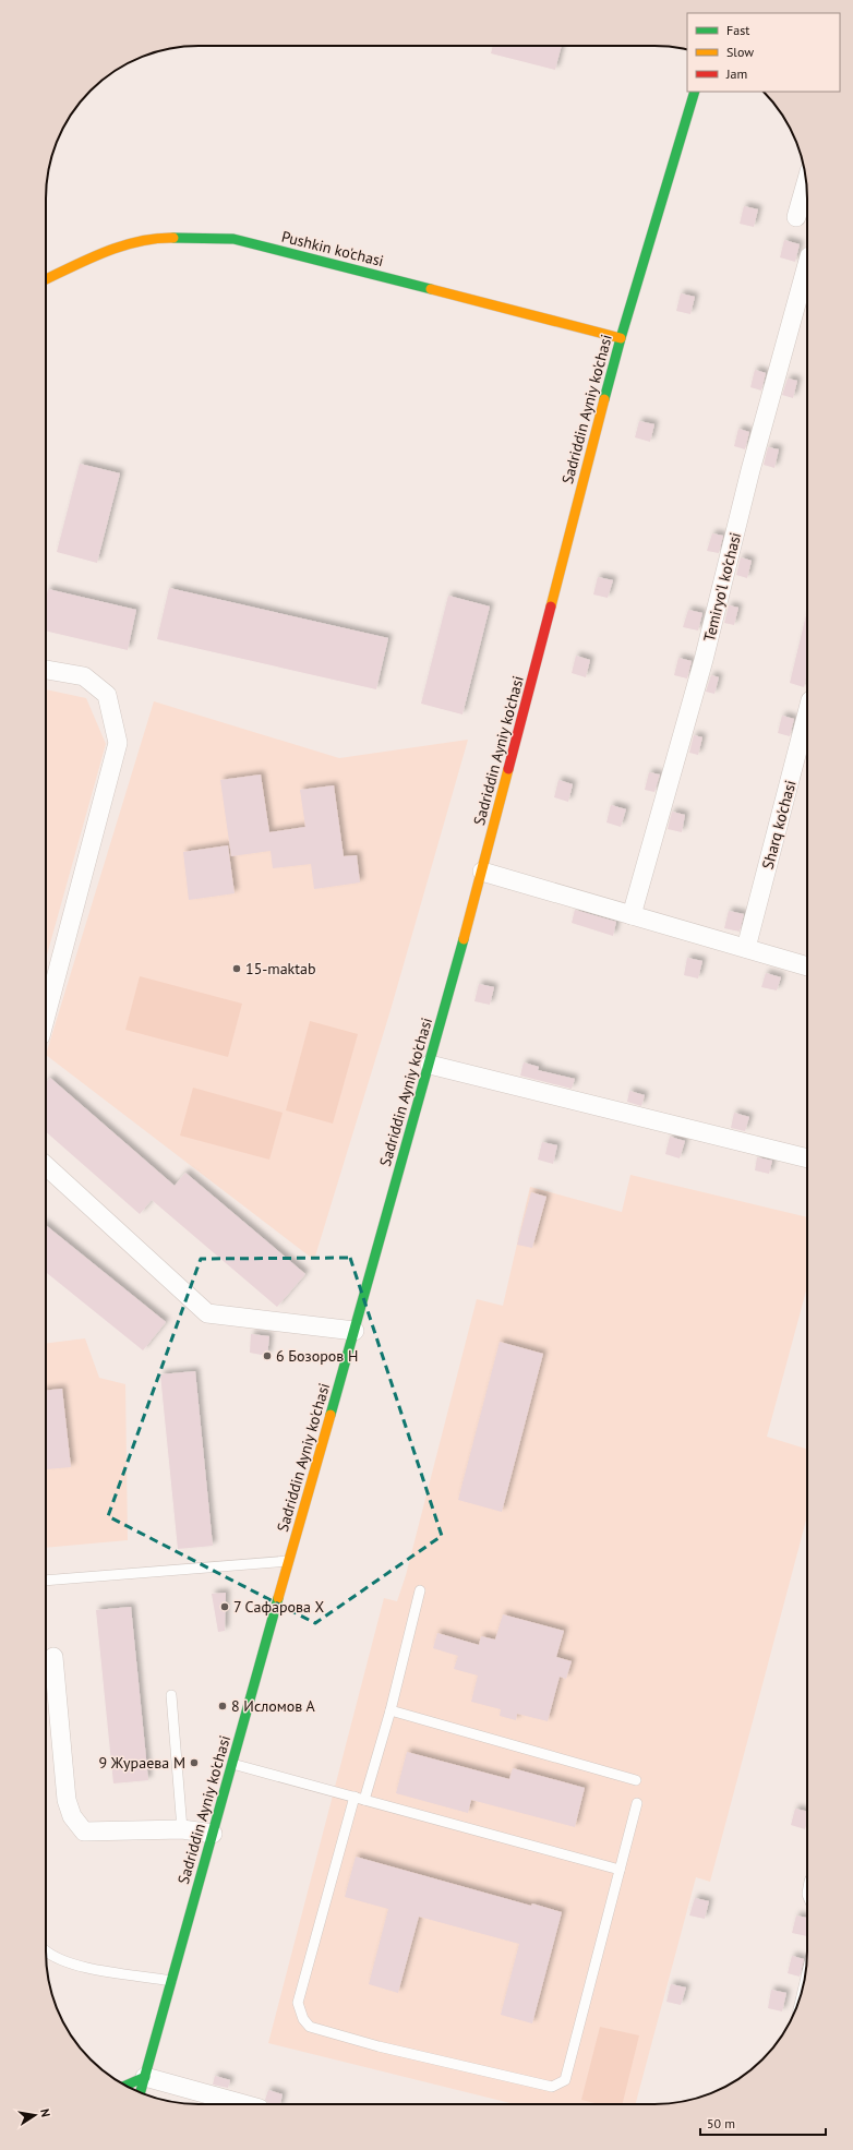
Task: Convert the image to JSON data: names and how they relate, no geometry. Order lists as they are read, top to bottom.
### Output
{
  "streets": {
    "street": [
      "Pushkin ko'chasi",
      "Sadriddin Ayniy ko'chasi",
      "Temiryo'l ko'chasi",
      "Sharq ko'chasi"
    ]
  },
  "crossings": [
    ["Pushkin ko'chasi", "Sadriddin Ayniy ko'chasi"]
  ],
  "places": [
    "15-maktab",
    "6 Бозоров Н",
    "7 Сафарова Х",
    "8 Исломов А",
    "9 Жураева М"
  ],
  "legend": ["Fast", "Slow", "Jam"],
  "scale_bar": "50 m",
  "north": "right"
}
